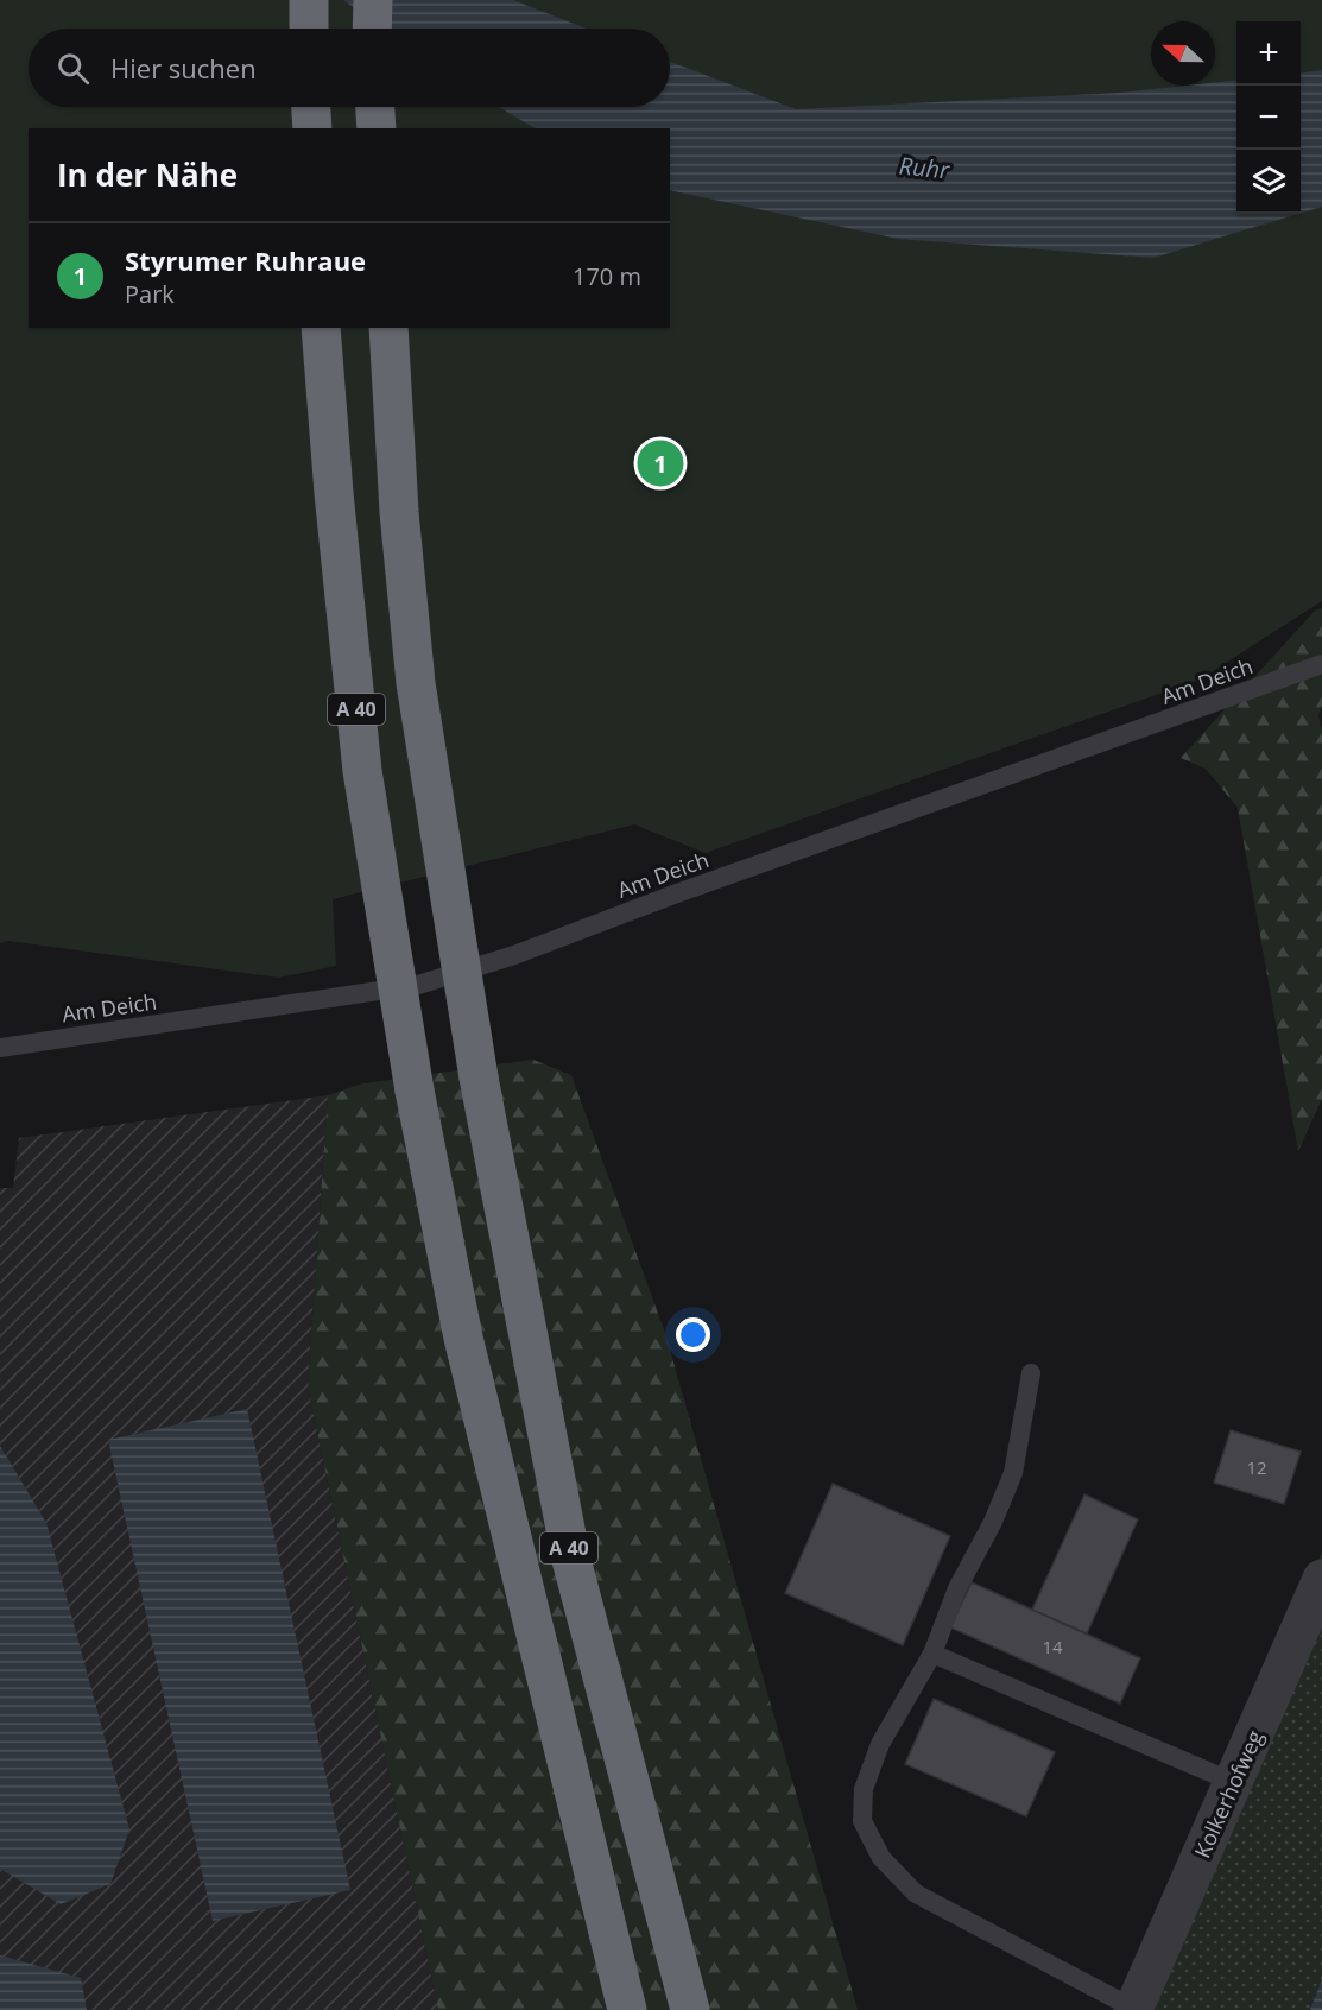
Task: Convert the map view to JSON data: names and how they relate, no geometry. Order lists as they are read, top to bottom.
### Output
{
  "streets": {
    "highway": ["A 40"],
    "street": ["Kolkerhofweg"],
    "lane": ["Am Deich"]
  },
  "water": ["Ruhr"],
  "house_numbers": ["12", "14"],
  "north": "left",
  "page": {
    "map_buttons": ["+", "−"],
    "search": "Hier suchen",
    "heading": "In der Nähe",
    "list": [
      {
        "mark": "1",
        "name": "Styrumer Ruhraue",
        "note": "Park",
        "value": "170 m"
      }
    ],
    "pins": "1"
  }
}
